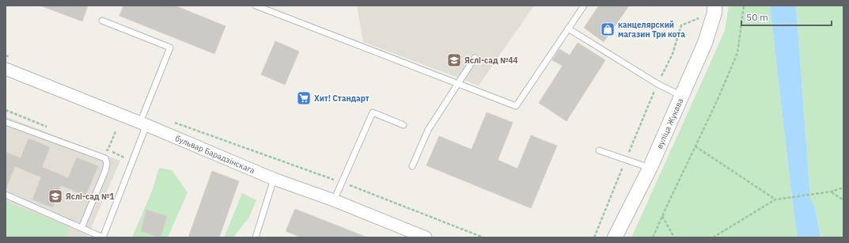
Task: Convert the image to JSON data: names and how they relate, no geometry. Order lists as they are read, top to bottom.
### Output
{
  "streets": {
    "street": ["вуліца Жукава", "бульвар Барадзінскага"]
  },
  "places": {
    "shop": ["канцелярский магазин Три кота"],
    "school or university": ["Яслі-сад №44", "Яслі-сад №1"],
    "supermarket": ["Хит! Стандарт"]
  },
  "scale_bar": "50 m"
}
